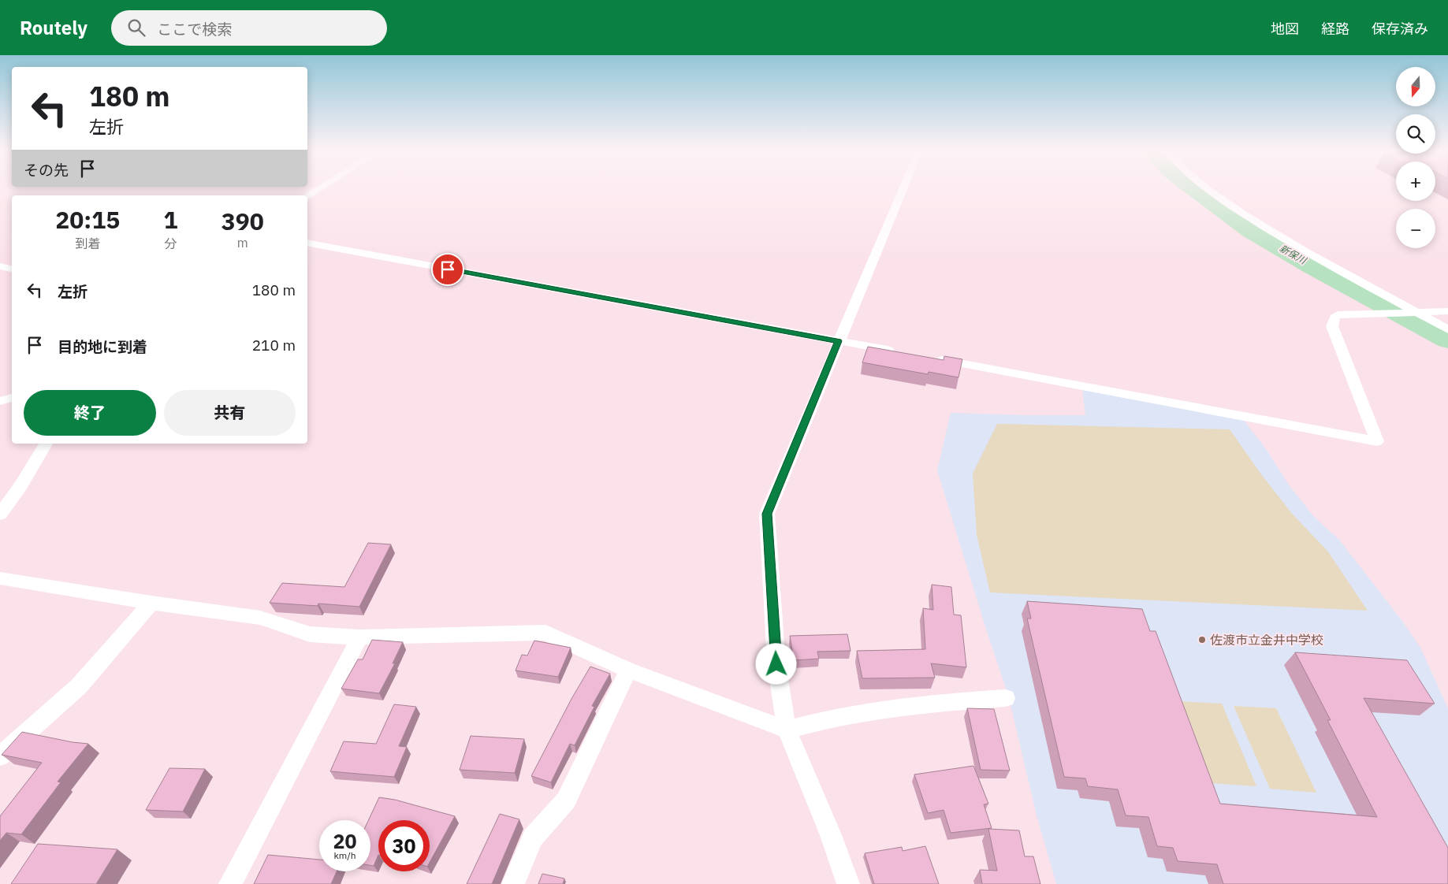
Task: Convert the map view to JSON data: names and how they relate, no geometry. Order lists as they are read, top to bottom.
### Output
{
  "water": ["新保川"],
  "places": ["佐渡市立金井中学校"],
  "north": "bottom",
  "page": {
    "header": "Routely",
    "search": "ここで検索",
    "nav": ["地図", "経路", "保存済み"],
    "map_buttons": ["+", "−"],
    "turn": ["180 m", "左折"],
    "then": "その先",
    "eta": [
      "20:15",
      "到着",
      "1",
      "分",
      "390",
      "m"
    ],
    "list": [
      {
        "name": "左折",
        "value": "180 m"
      },
      {
        "name": "目的地に到着",
        "value": "210 m"
      }
    ],
    "buttons": ["終了", "共有"],
    "speed": "20 km/h",
    "limit": "30"
  }
}
